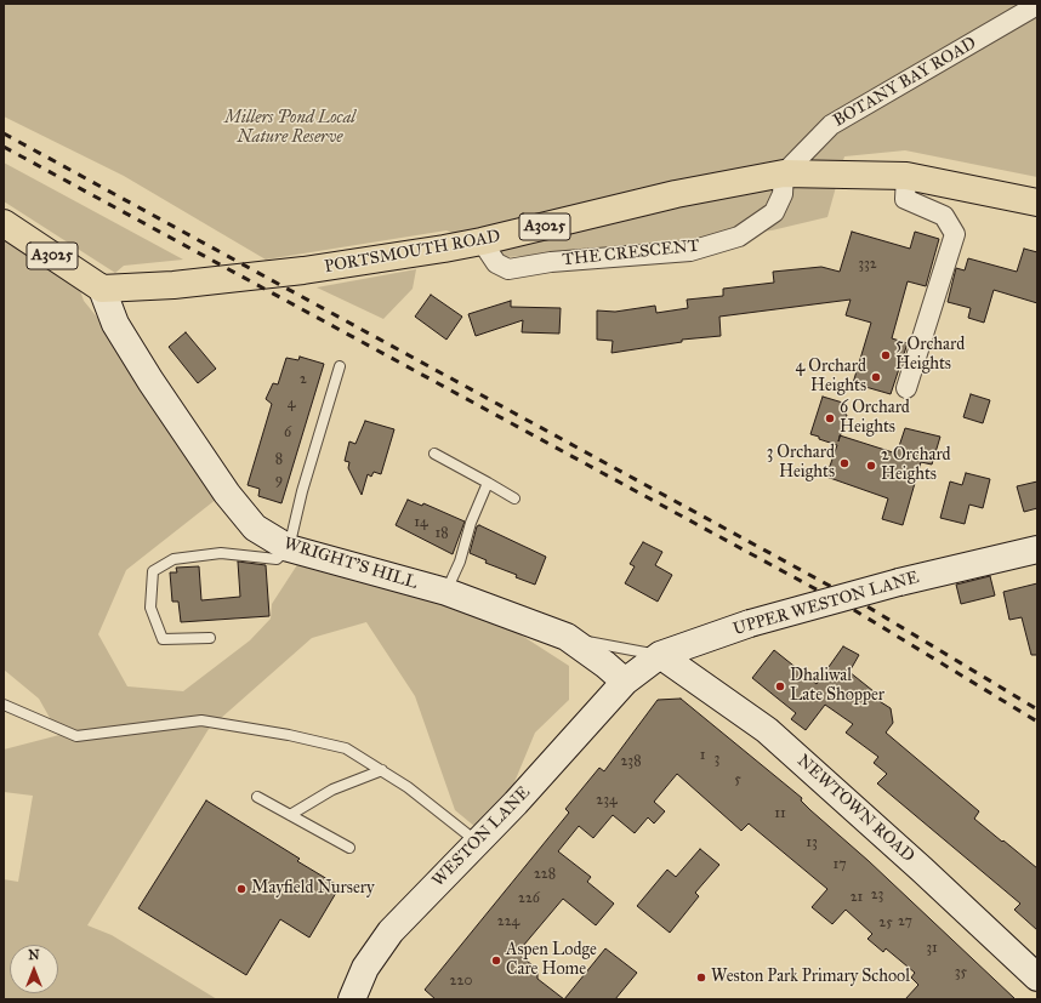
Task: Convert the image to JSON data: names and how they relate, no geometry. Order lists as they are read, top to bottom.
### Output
{
  "streets": {
    "main road": ["A3025", "PORTSMOUTH ROAD"],
    "street": [
      "BOTANY BAY ROAD",
      "THE CRESCENT",
      "WRIGHT'S HILL",
      "UPPER WESTON LANE",
      "NEWTOWN ROAD",
      "WESTON LANE"
    ]
  },
  "crossings": [
    ["BOTANY BAY ROAD", "PORTSMOUTH ROAD"],
    ["BOTANY BAY ROAD", "THE CRESCENT"],
    ["A3025", "PORTSMOUTH ROAD"],
    ["A3025", "WRIGHT'S HILL"],
    ["PORTSMOUTH ROAD", "THE CRESCENT"],
    ["PORTSMOUTH ROAD", "WRIGHT'S HILL"],
    ["WRIGHT'S HILL", "UPPER WESTON LANE"],
    ["WRIGHT'S HILL", "WESTON LANE"],
    ["UPPER WESTON LANE", "NEWTOWN ROAD"],
    ["UPPER WESTON LANE", "WESTON LANE"]
  ],
  "parks": ["Millers Pond Local Nature Reserve"],
  "places": [
    "5 Orchard Heights",
    "4 Orchard Heights",
    "6 Orchard Heights",
    "3 Orchard Heights",
    "2 Orchard Heights",
    "Dhaliwal Late Shopper",
    "Mayfield Nursery",
    "Aspen Lodge Care Home",
    "Weston Park Primary School"
  ],
  "house_numbers": [
    "332",
    "2",
    "4",
    "6",
    "8",
    "9",
    "14",
    "18",
    "1",
    "3",
    "238",
    "5",
    "234",
    "11",
    "13",
    "17",
    "228",
    "23",
    "21",
    "226",
    "224",
    "27",
    "25",
    "31",
    "35",
    "220"
  ],
  "north": "top"
}
